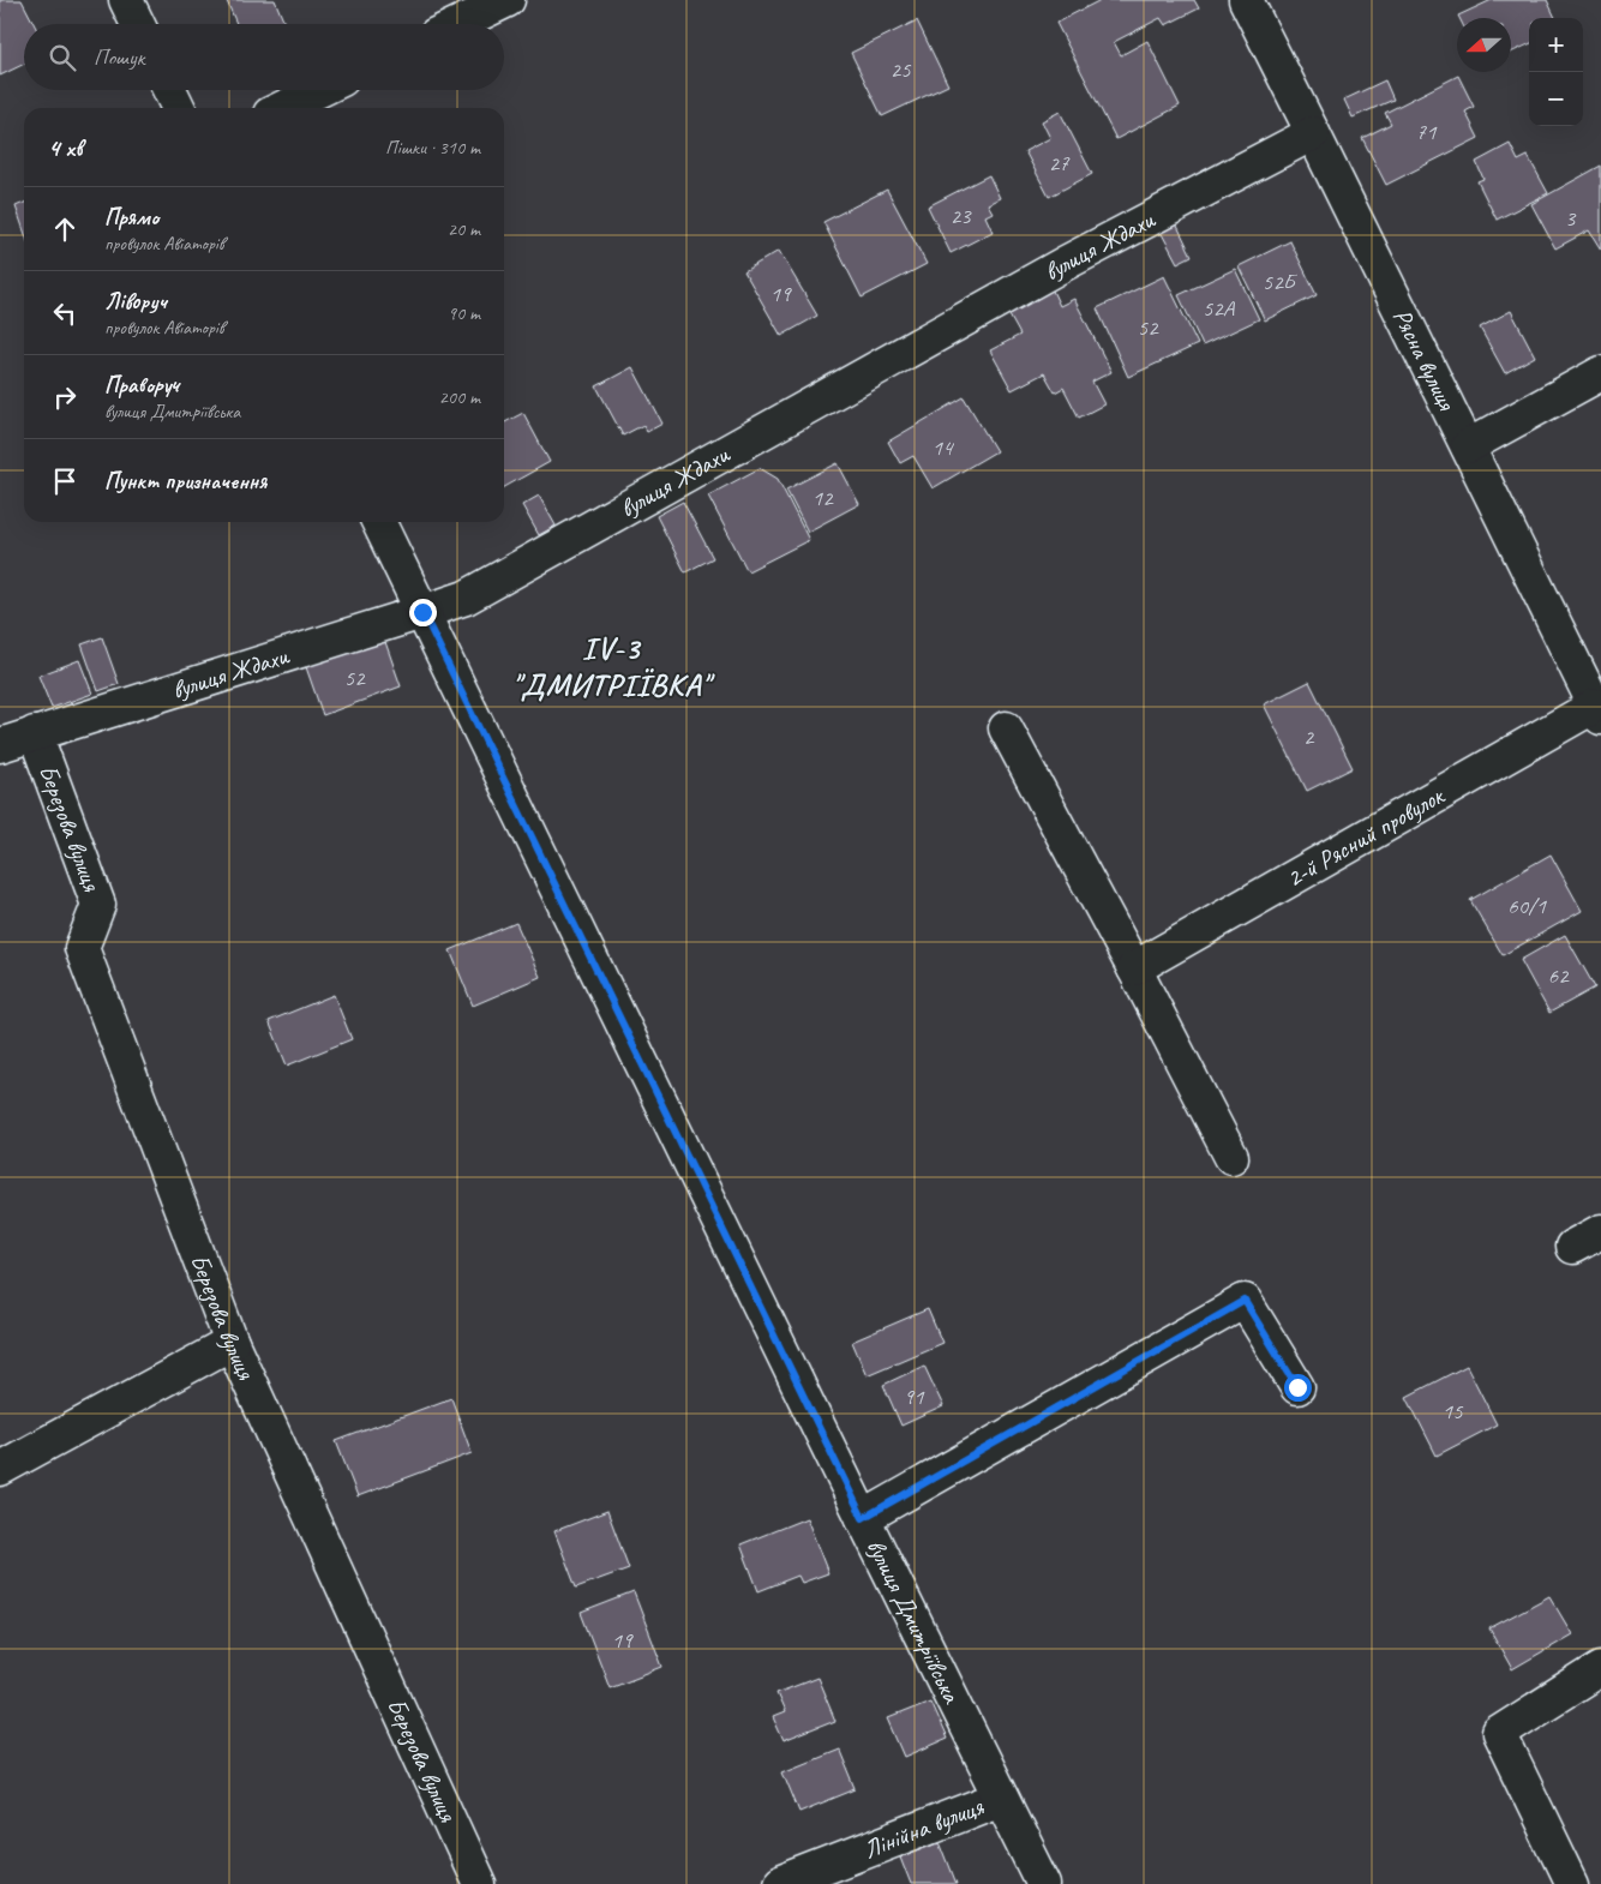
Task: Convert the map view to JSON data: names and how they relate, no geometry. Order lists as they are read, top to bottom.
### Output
{
  "streets": {
    "street": [
      "вулиця Ждахи",
      "Рясна вулиця",
      "Березова вулиця",
      "2-й Рясний провулок",
      "вулиця Дмитріївська",
      "Лінійна вулиця"
    ]
  },
  "crossings": [
    ["вулиця Ждахи", "Рясна вулиця"],
    ["вулиця Ждахи", "Березова вулиця"],
    ["вулиця Ждахи", "вулиця Дмитріївська"],
    ["Рясна вулиця", "2-й Рясний провулок"],
    ["вулиця Дмитріївська", "Лінійна вулиця"]
  ],
  "districts": ["IV-3 \"ДМИТРІЇВКА\""],
  "house_numbers": [
    "25",
    "71",
    "27",
    "23",
    "3",
    "52Б",
    "19",
    "52А",
    "52",
    "14",
    "12",
    "52",
    "2",
    "60/1",
    "62",
    "91",
    "15",
    "19"
  ],
  "north": "left",
  "page": {
    "map_buttons": ["+", "−"],
    "search": "Пошук",
    "heading": ["4 хв", "Пішки · 310 m"],
    "list": [
      ["Прямо", "провулок Авіаторів", "20 m"],
      ["Ліворуч", "провулок Авіаторів", "90 m"],
      ["Праворуч", "вулиця Дмитріївська", "200 m"],
      "Пункт призначення"
    ]
  }
}
